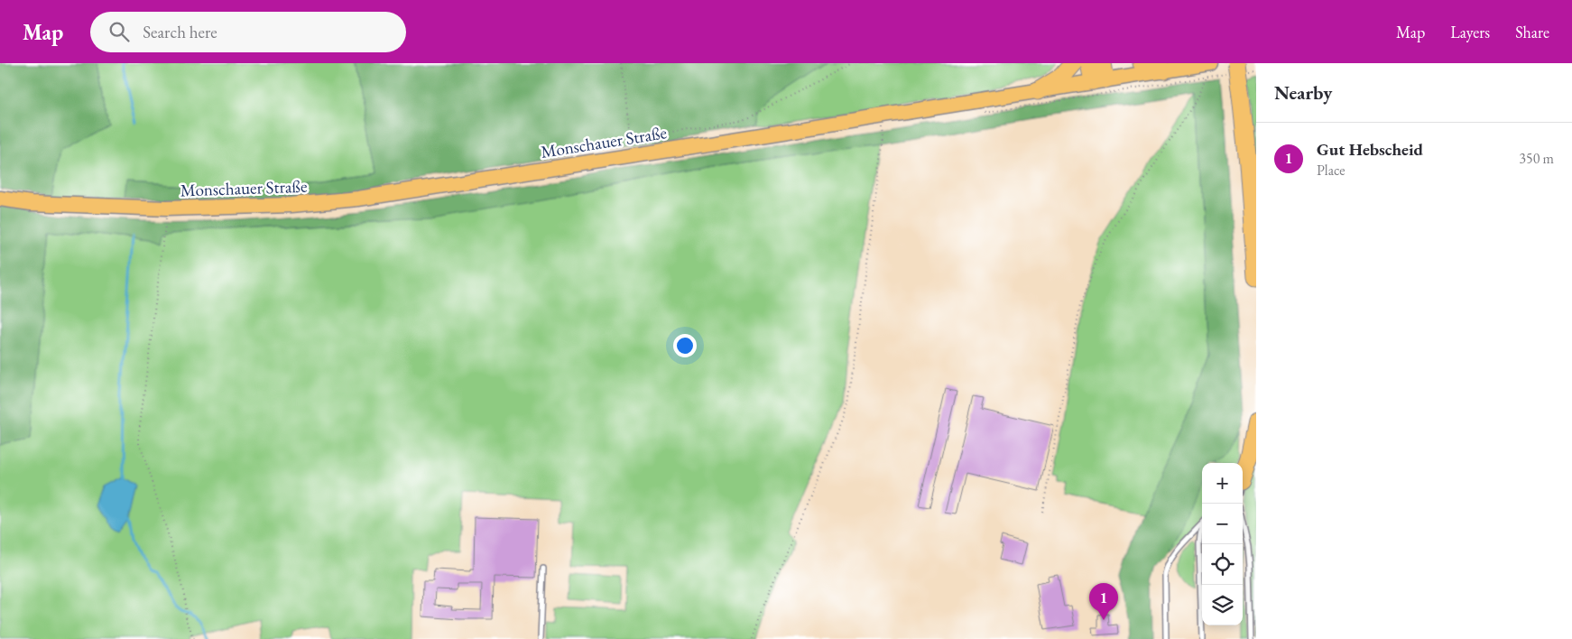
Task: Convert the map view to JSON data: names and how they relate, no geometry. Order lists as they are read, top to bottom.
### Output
{
  "streets": {
    "main road": ["Monschauer Straße"]
  },
  "page": {
    "header": "Map",
    "search": "Search here",
    "nav": ["Map", "Layers", "Share"],
    "heading": "Nearby",
    "list": [
      {
        "mark": "1",
        "name": "Gut Hebscheid",
        "note": "Place",
        "value": "350 m"
      }
    ],
    "map_buttons": ["+", "−"],
    "pins": "1"
  }
}
